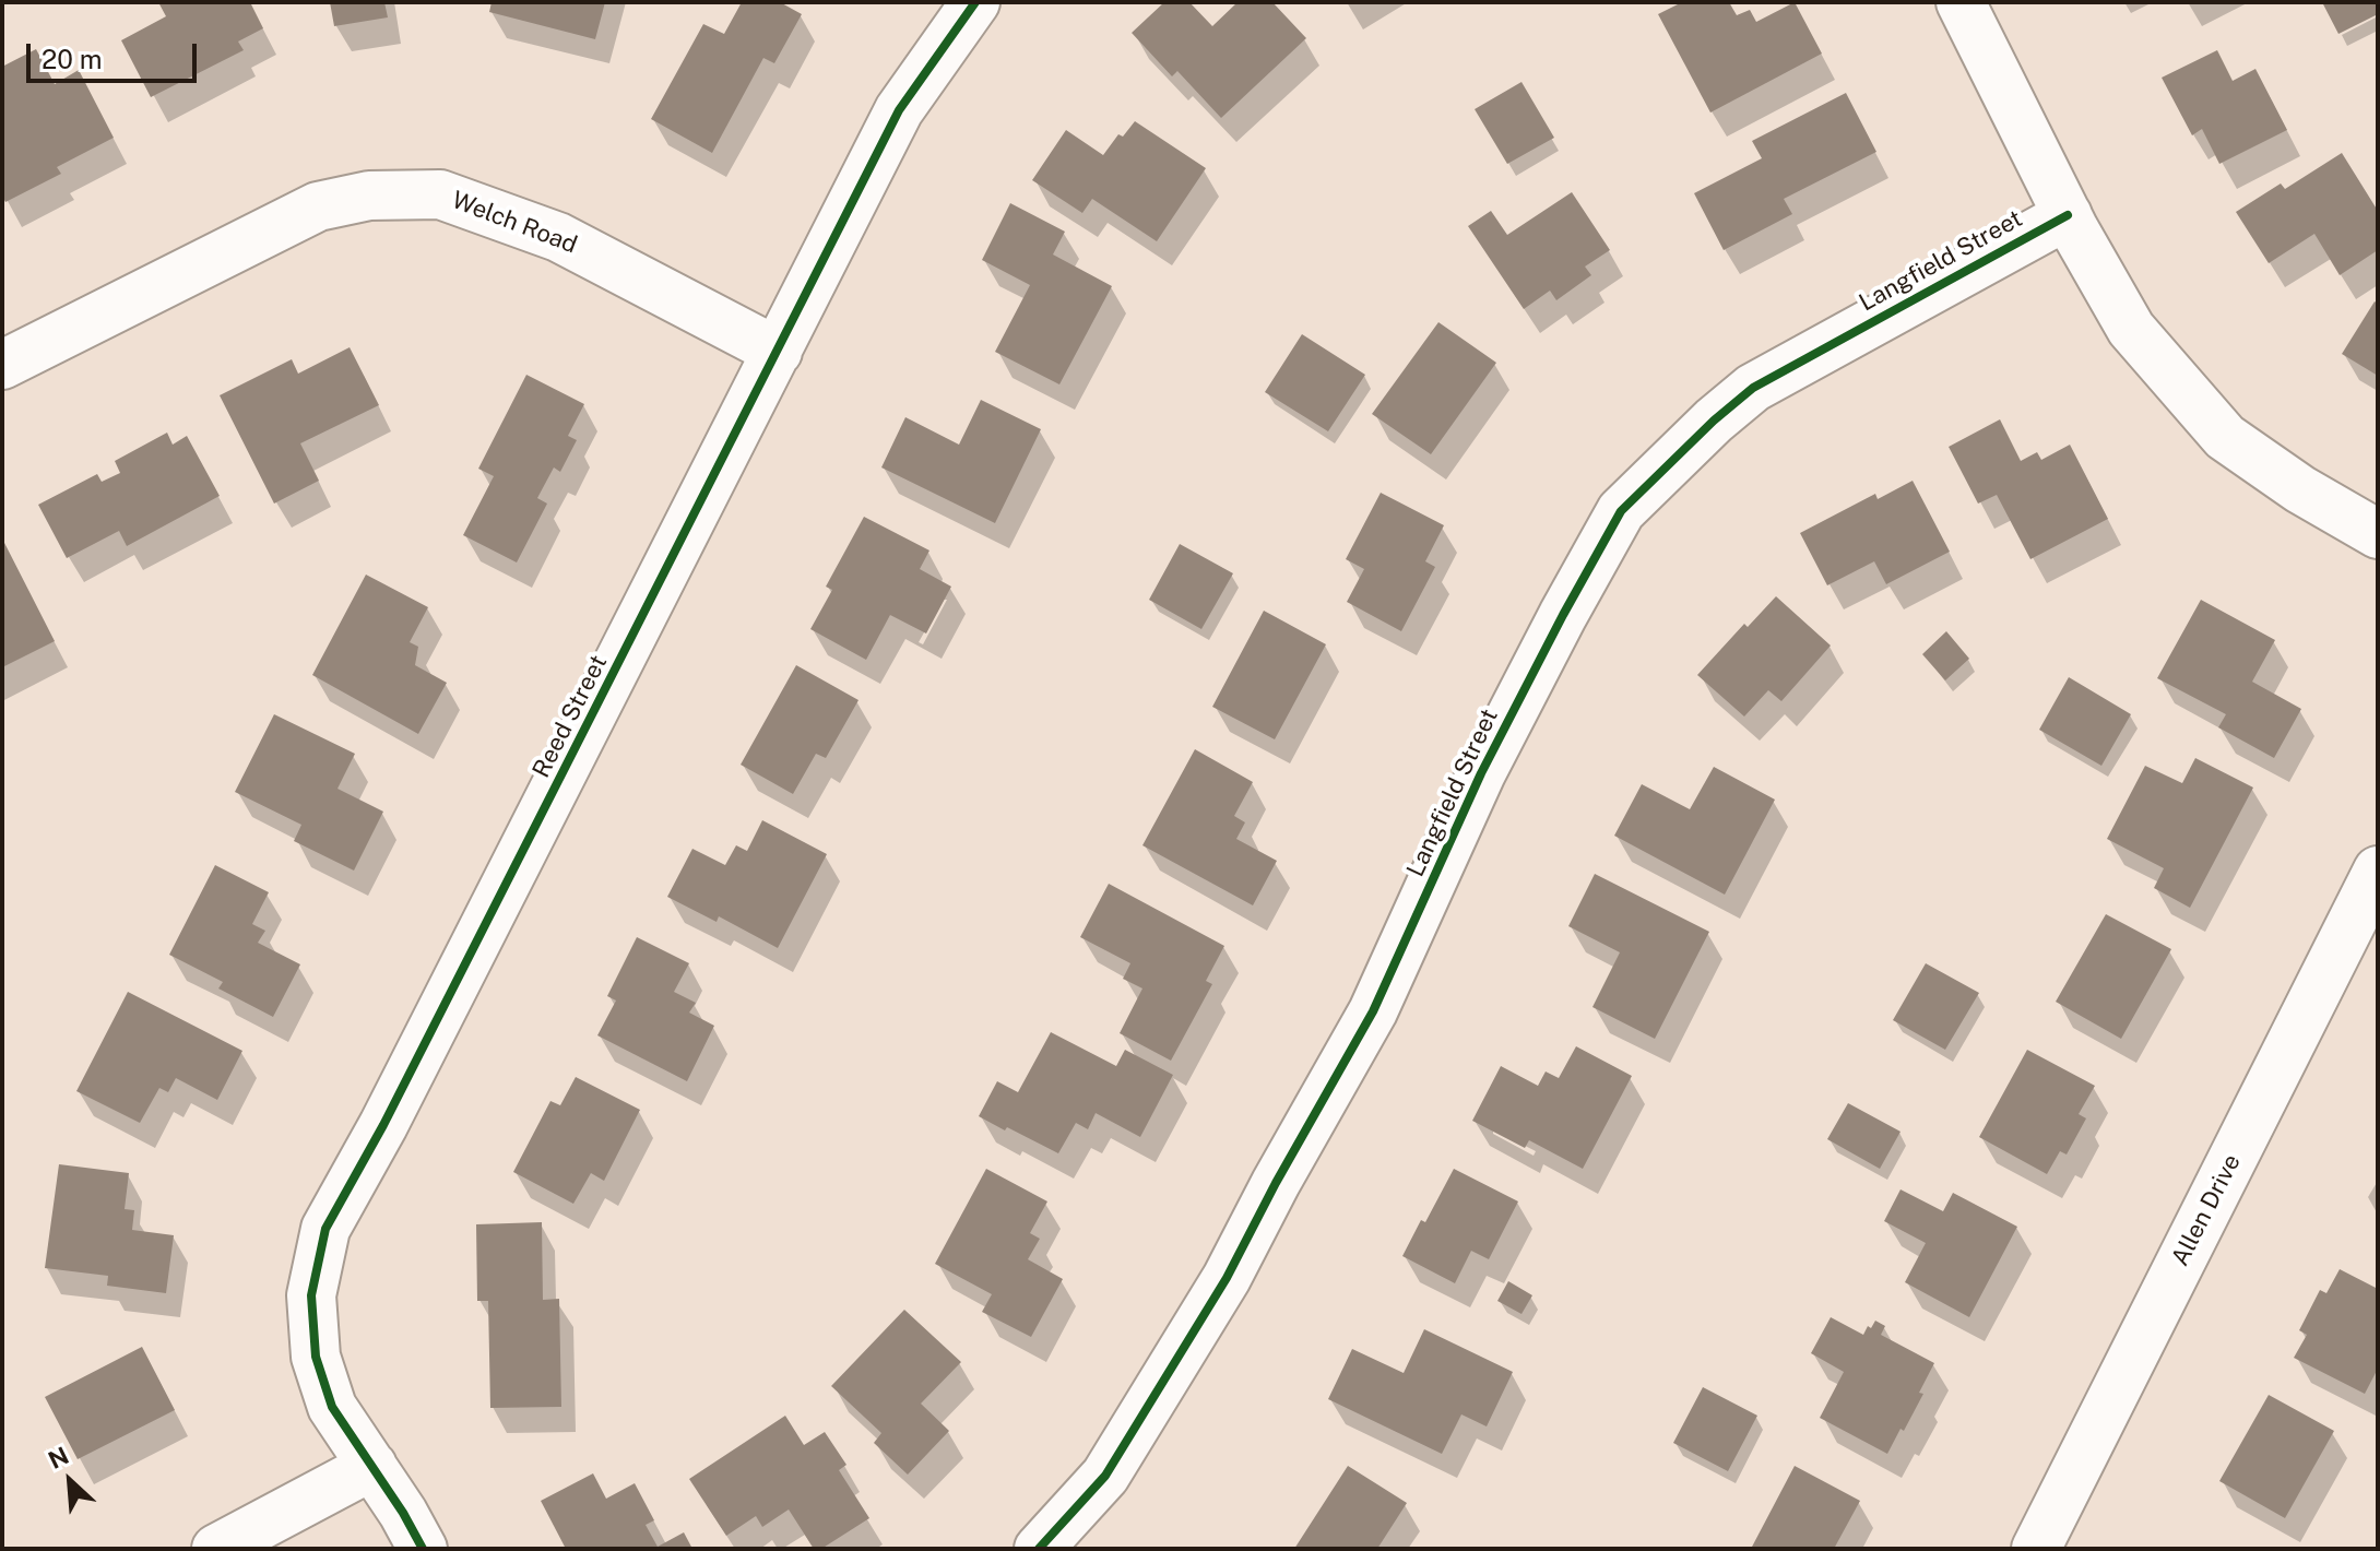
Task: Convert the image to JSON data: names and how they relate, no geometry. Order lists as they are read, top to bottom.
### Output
{
  "streets": {
    "street": [
      "Welch Road",
      "Langfield Street",
      "Reed Street",
      "Allen Drive"
    ]
  },
  "crossings": [
    ["Welch Road", "Reed Street"]
  ],
  "scale_bar": "20 m",
  "north": "top left"
}
